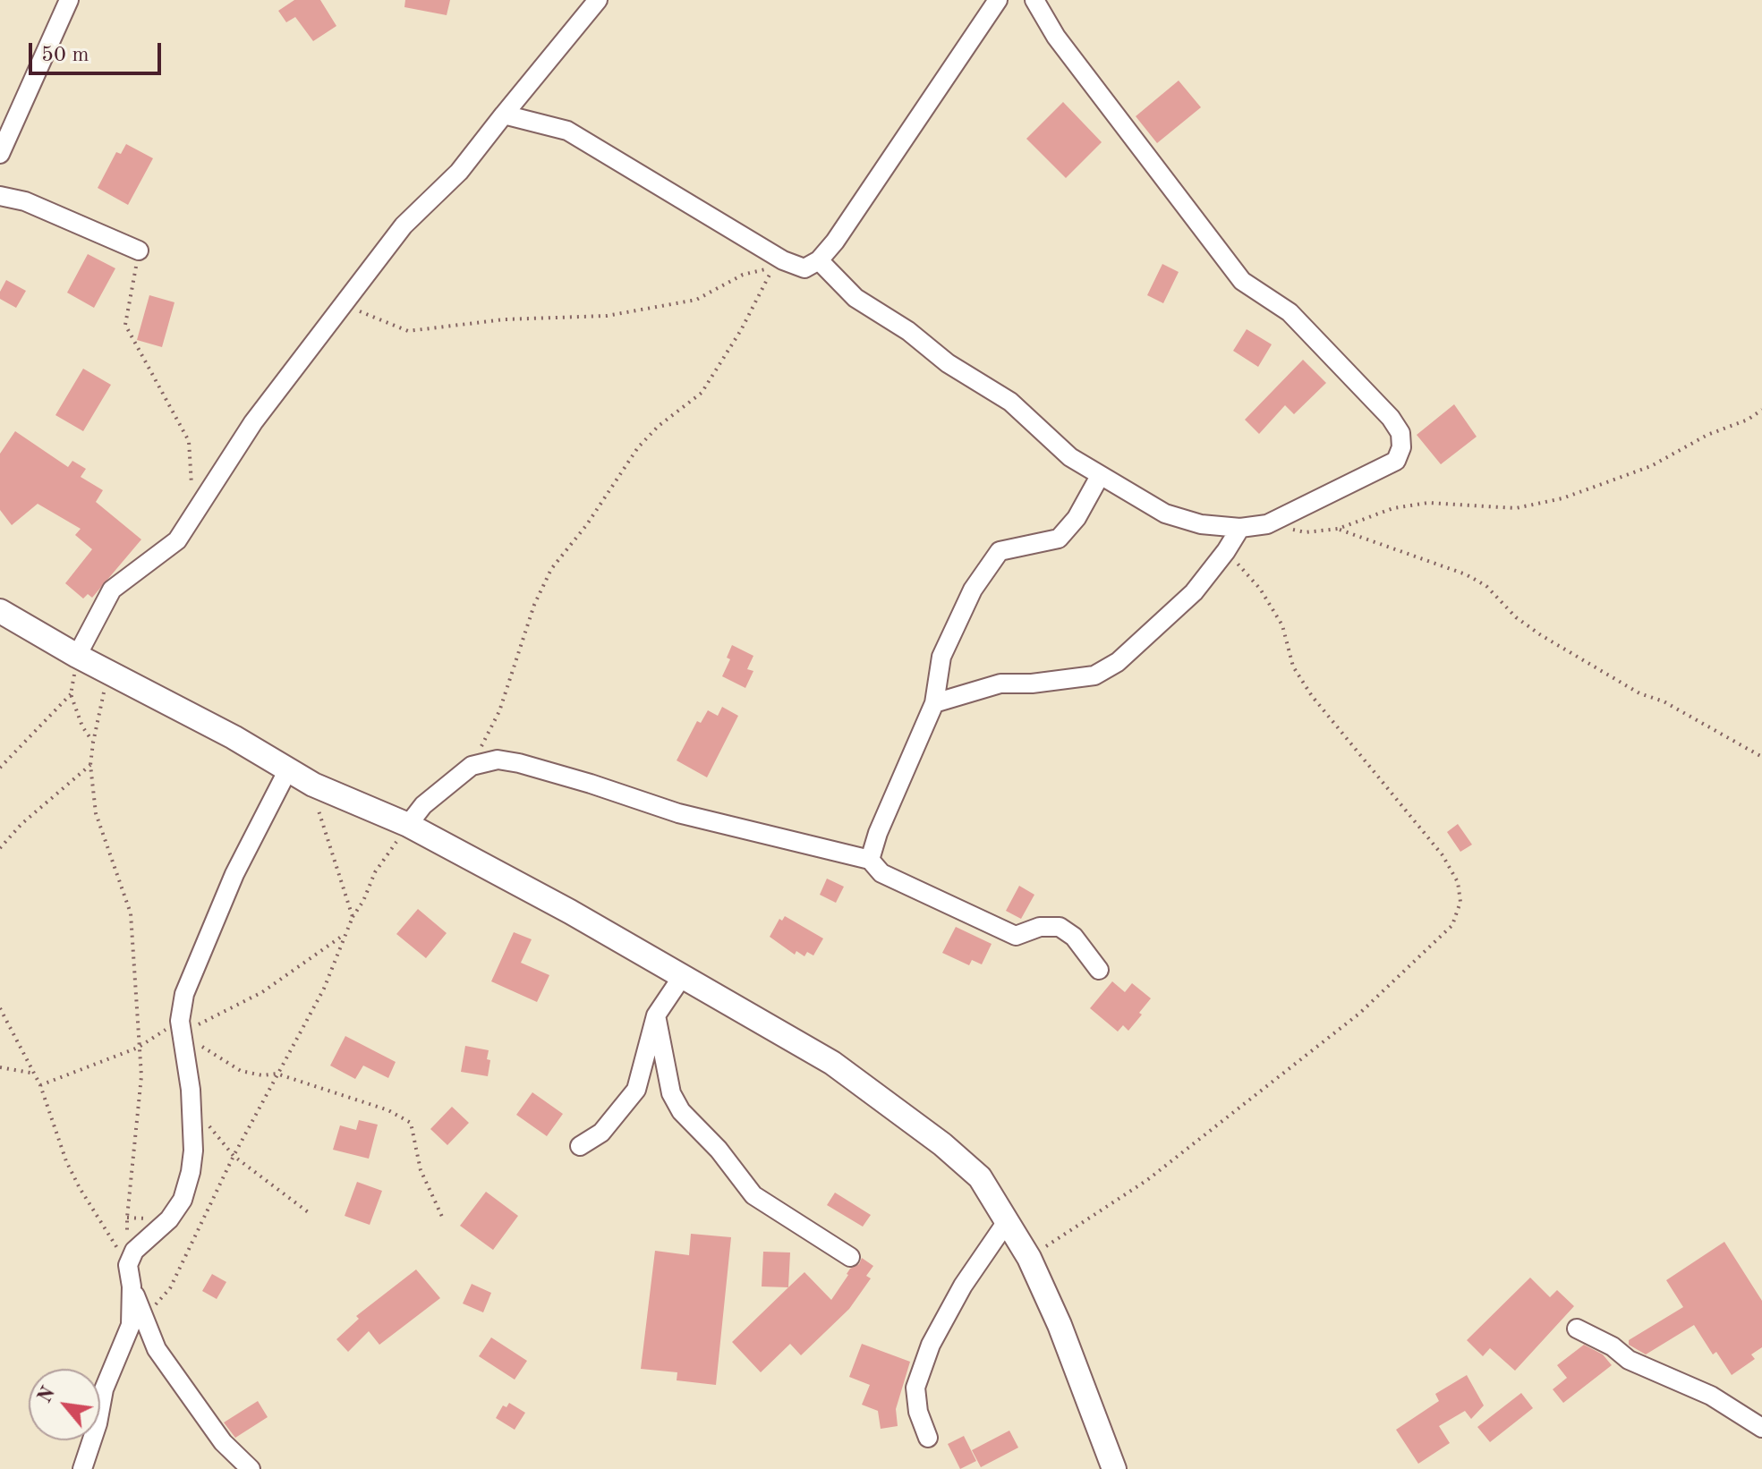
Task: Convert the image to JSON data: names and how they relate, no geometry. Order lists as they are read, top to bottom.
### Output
{
  "scale_bar": "50 m",
  "north": "top left"
}
